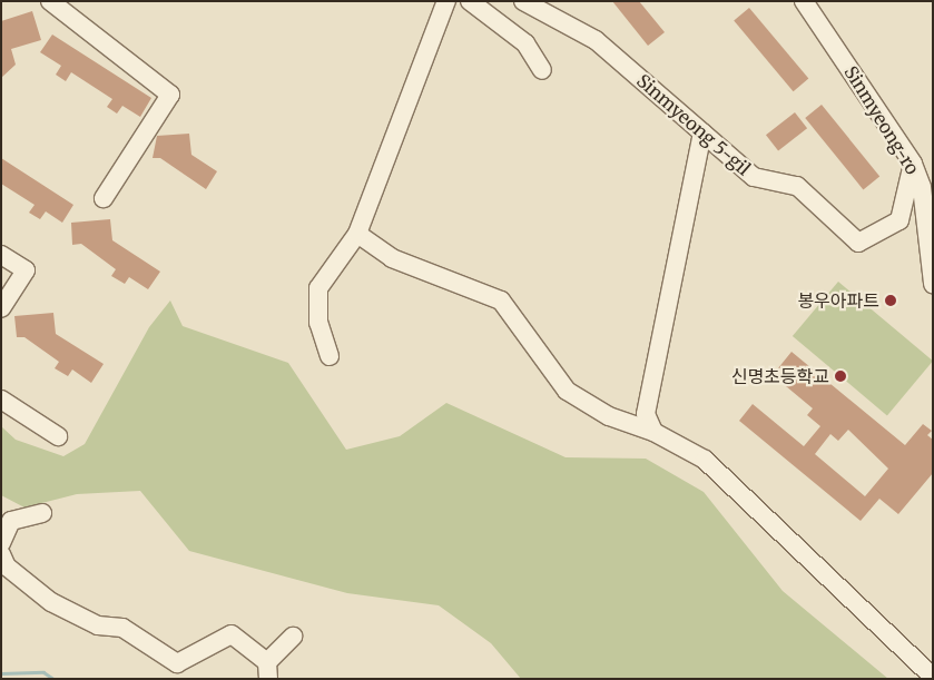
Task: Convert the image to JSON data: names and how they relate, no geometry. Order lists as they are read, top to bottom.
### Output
{
  "streets": {
    "street": ["Sinmyeong-ro", "Sinmyeong 5-gil"]
  },
  "crossings": [
    ["Sinmyeong-ro", "Sinmyeong 5-gil"]
  ],
  "places": ["봉우아파트", "신명초등학교"]
}
